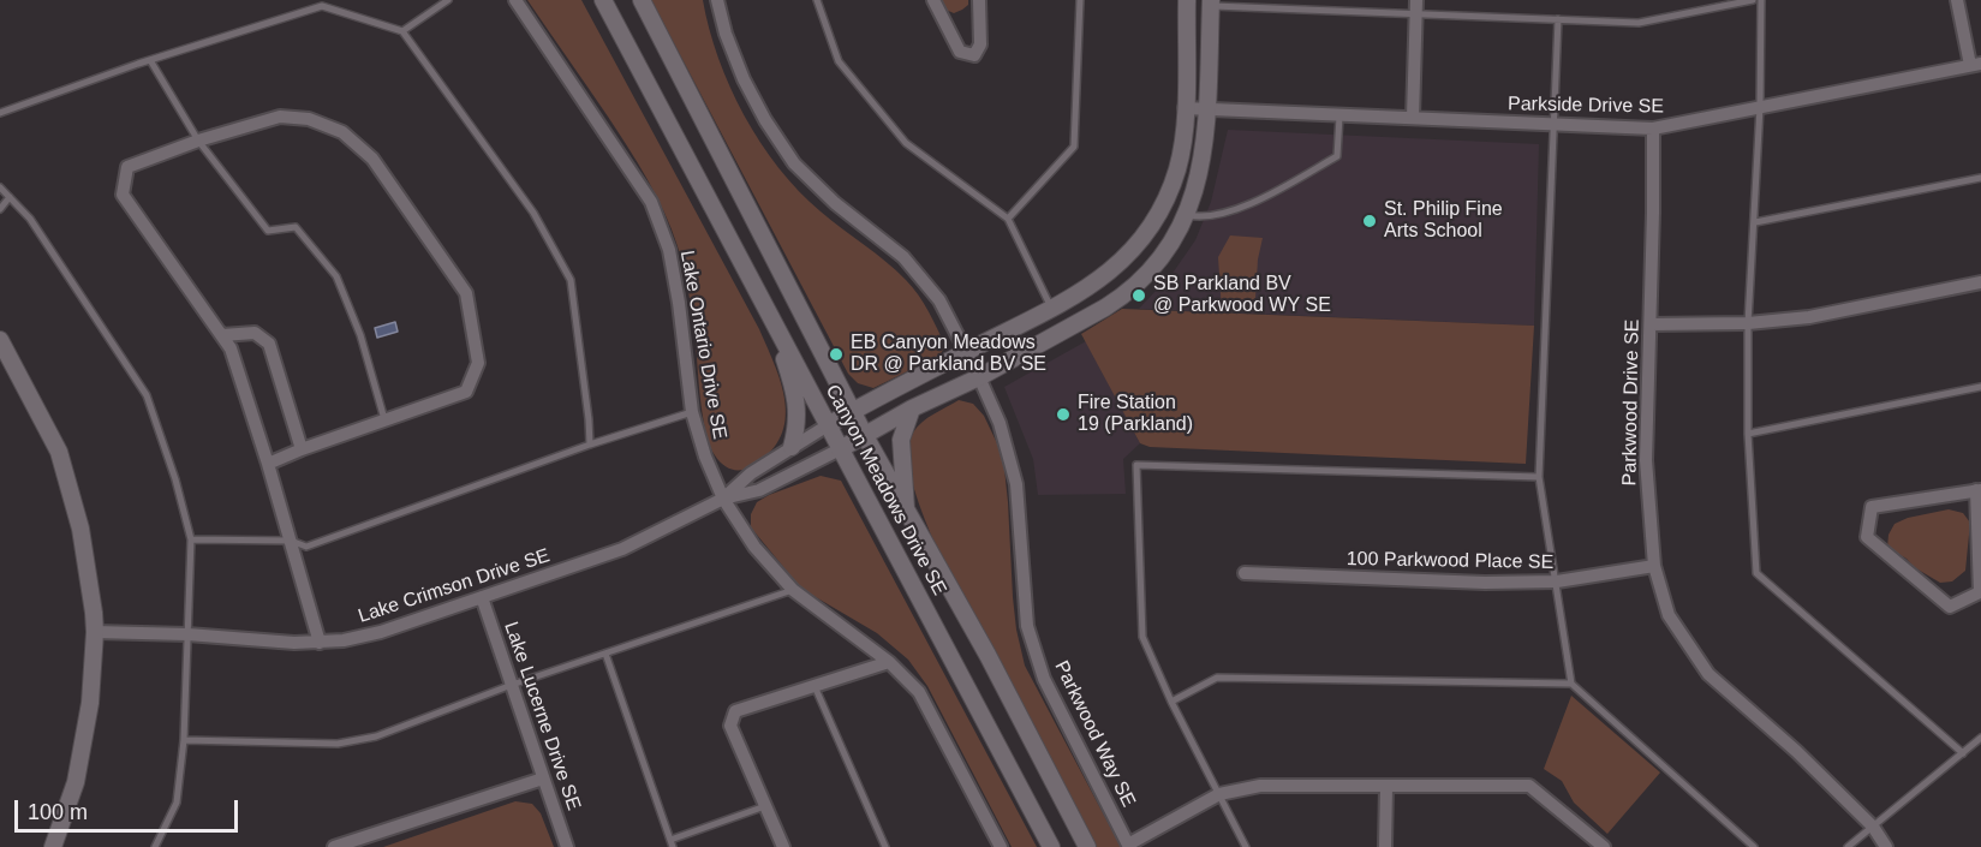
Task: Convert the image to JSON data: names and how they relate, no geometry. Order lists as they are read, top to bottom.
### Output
{
  "streets": {
    "main road": ["Canyon Meadows Drive SE"],
    "street": [
      "Parkside Drive SE",
      "Lake Ontario Drive SE",
      "Parkwood Drive SE",
      "100 Parkwood Place SE",
      "Lake Crimson Drive SE",
      "Lake Lucerne Drive SE",
      "Parkwood Way SE"
    ]
  },
  "crossings": [
    ["Parkside Drive SE", "Parkwood Drive SE"],
    ["Lake Ontario Drive SE", "Lake Crimson Drive SE"],
    ["Parkwood Drive SE", "100 Parkwood Place SE"],
    ["Canyon Meadows Drive SE", "Lake Crimson Drive SE"],
    ["Lake Crimson Drive SE", "Lake Lucerne Drive SE"]
  ],
  "places": [
    "St. Philip Fine Arts School",
    "SB Parkland BV @ Parkwood WY SE",
    "EB Canyon Meadows DR @ Parkland BV SE",
    "Fire Station 19 (Parkland)"
  ],
  "scale_bar": "100 m"
}
